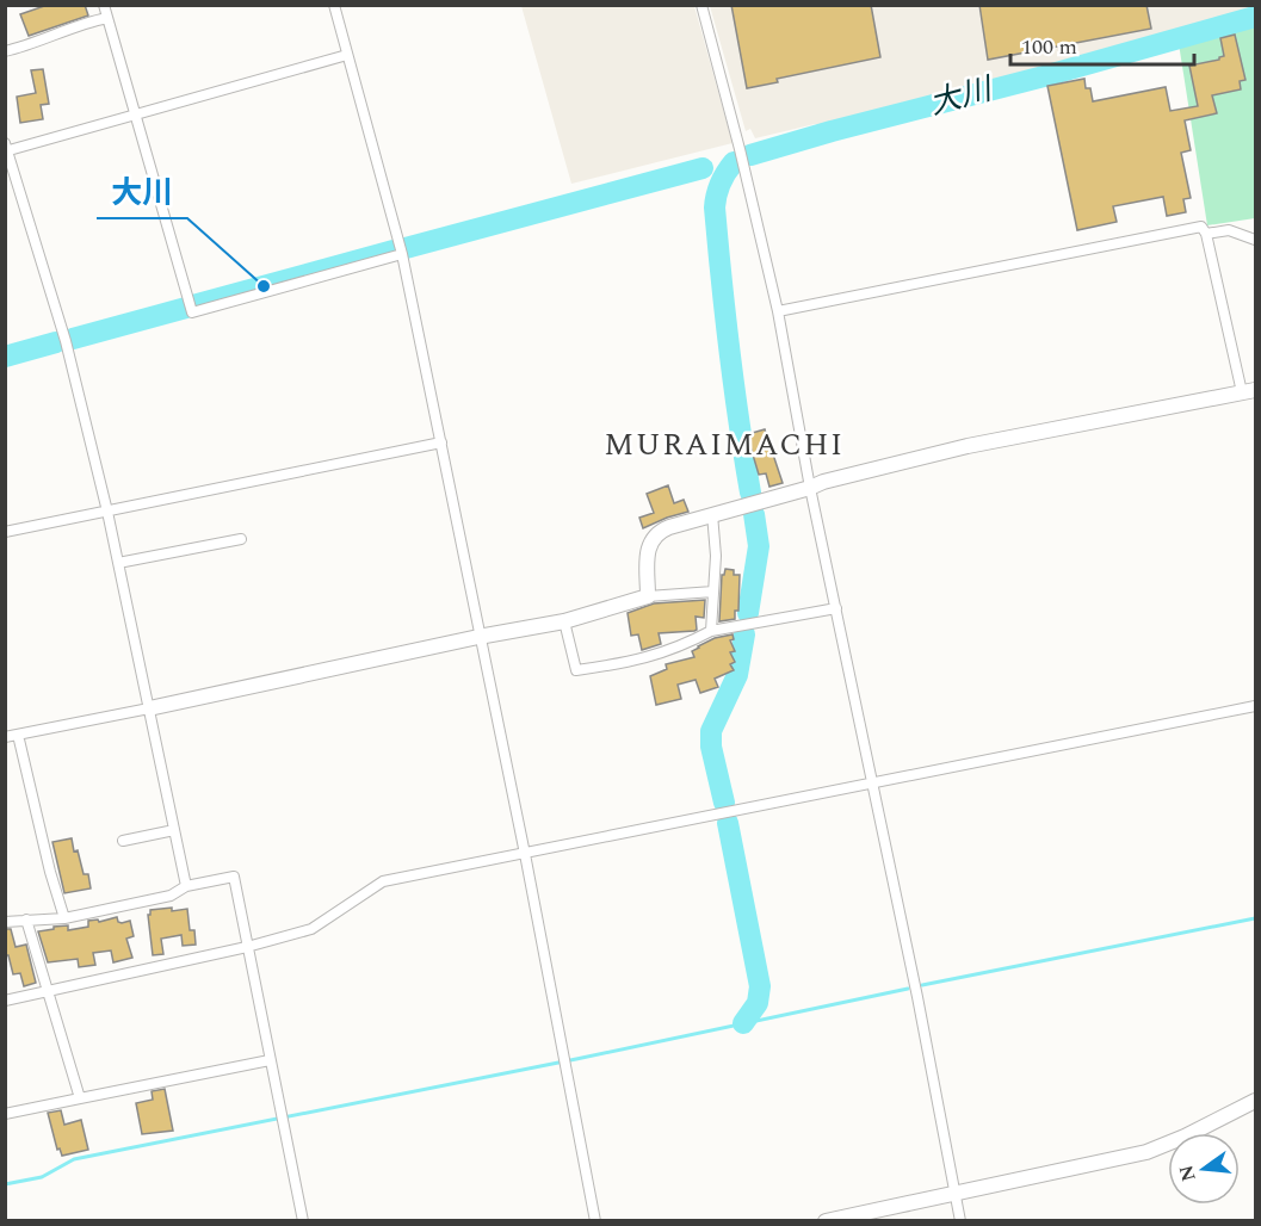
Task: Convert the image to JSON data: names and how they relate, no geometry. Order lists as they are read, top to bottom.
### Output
{
  "districts": ["MURAIMACHI"],
  "water": ["大川"],
  "places": ["大川"],
  "scale_bar": "100 m",
  "north": "left"
}
